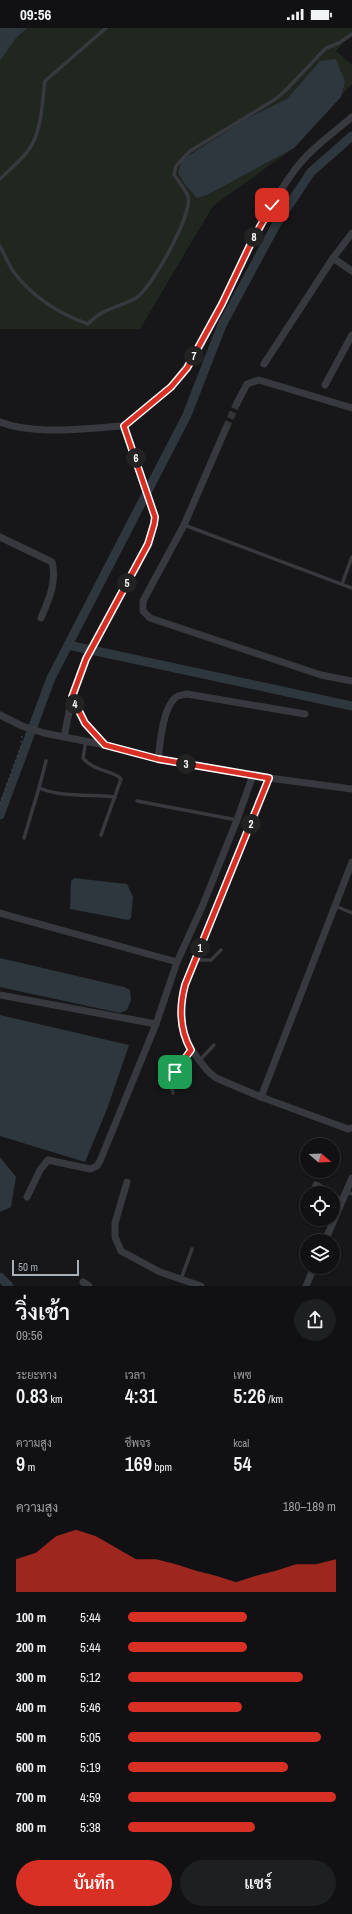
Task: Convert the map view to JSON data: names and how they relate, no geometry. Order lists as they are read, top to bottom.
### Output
{
  "scale_bar": "50 m",
  "north": "right",
  "page": {
    "status": "09:56",
    "pins": [
      "8",
      "7",
      "6",
      "5",
      "4",
      "3",
      "2",
      "1"
    ],
    "scale": "50 m",
    "heading": ["วิ่งเช้า", "09:56"],
    "stats": [
      ["ระยะทาง", "0.83 km"],
      ["เวลา", "4:31"],
      ["เพซ", "5:26 /km"],
      ["ความสูง", "9 m"],
      ["ชีพจร", "169 bpm"],
      ["kcal", "54"]
    ],
    "chart": ["ความสูง", "180–189 m"],
    "list": [
      {
        "name": "100 m",
        "note": "5:44"
      },
      {
        "name": "200 m",
        "note": "5:44"
      },
      {
        "name": "300 m",
        "note": "5:12"
      },
      {
        "name": "400 m",
        "note": "5:46"
      },
      {
        "name": "500 m",
        "note": "5:05"
      },
      {
        "name": "600 m",
        "note": "5:19"
      },
      {
        "name": "700 m",
        "note": "4:59"
      },
      {
        "name": "800 m",
        "note": "5:38"
      }
    ],
    "buttons": ["บันทึก", "แชร์"]
  }
}
